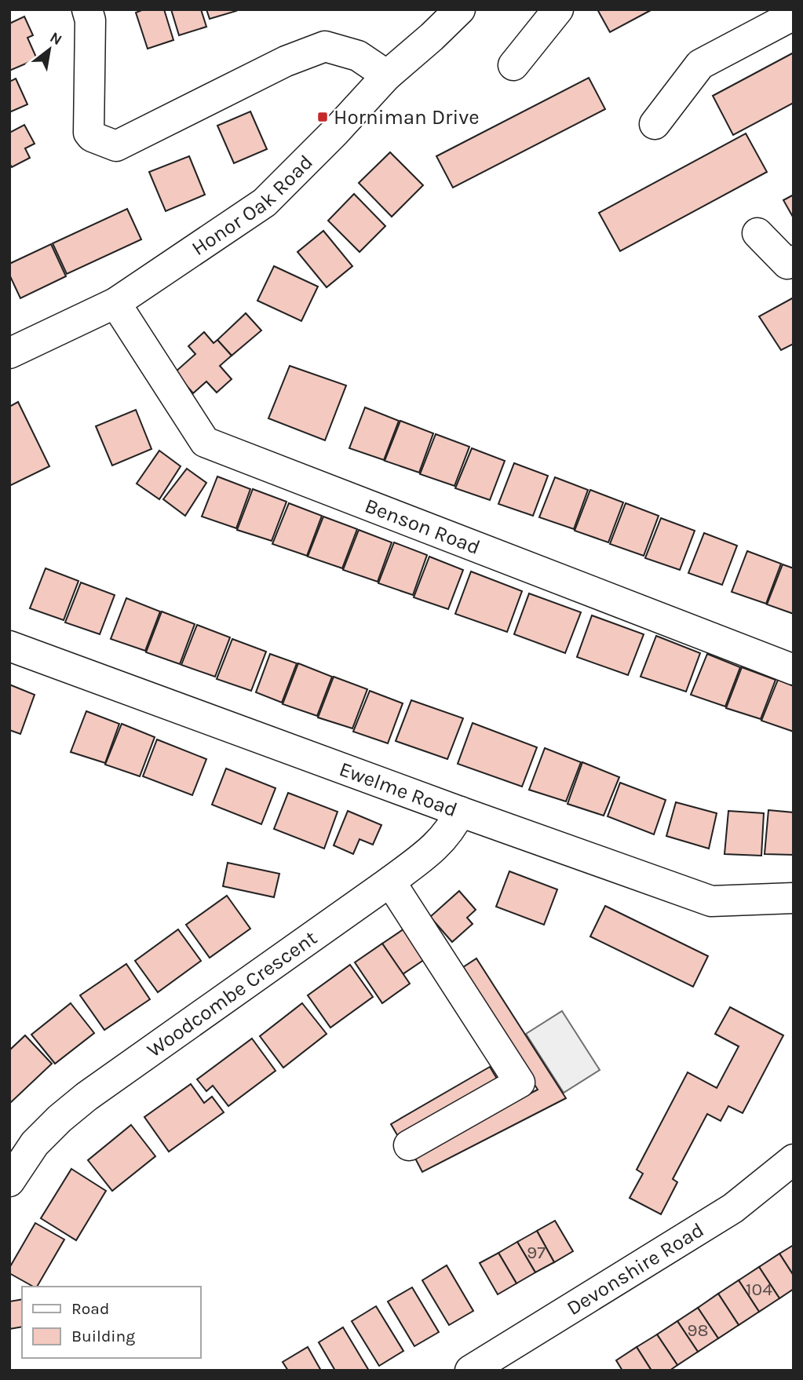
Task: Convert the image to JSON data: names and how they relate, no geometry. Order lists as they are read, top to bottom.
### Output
{
  "streets": {
    "street": [
      "Honor Oak Road",
      "Benson Road",
      "Ewelme Road",
      "Woodcombe Crescent",
      "Devonshire Road"
    ]
  },
  "crossings": [
    ["Honor Oak Road", "Benson Road"],
    ["Ewelme Road", "Woodcombe Crescent"]
  ],
  "places": {
    "transit": ["Horniman Drive"]
  },
  "house_numbers": ["97", "104", "98"],
  "legend": ["Road", "Building"],
  "north": "top right"
}
